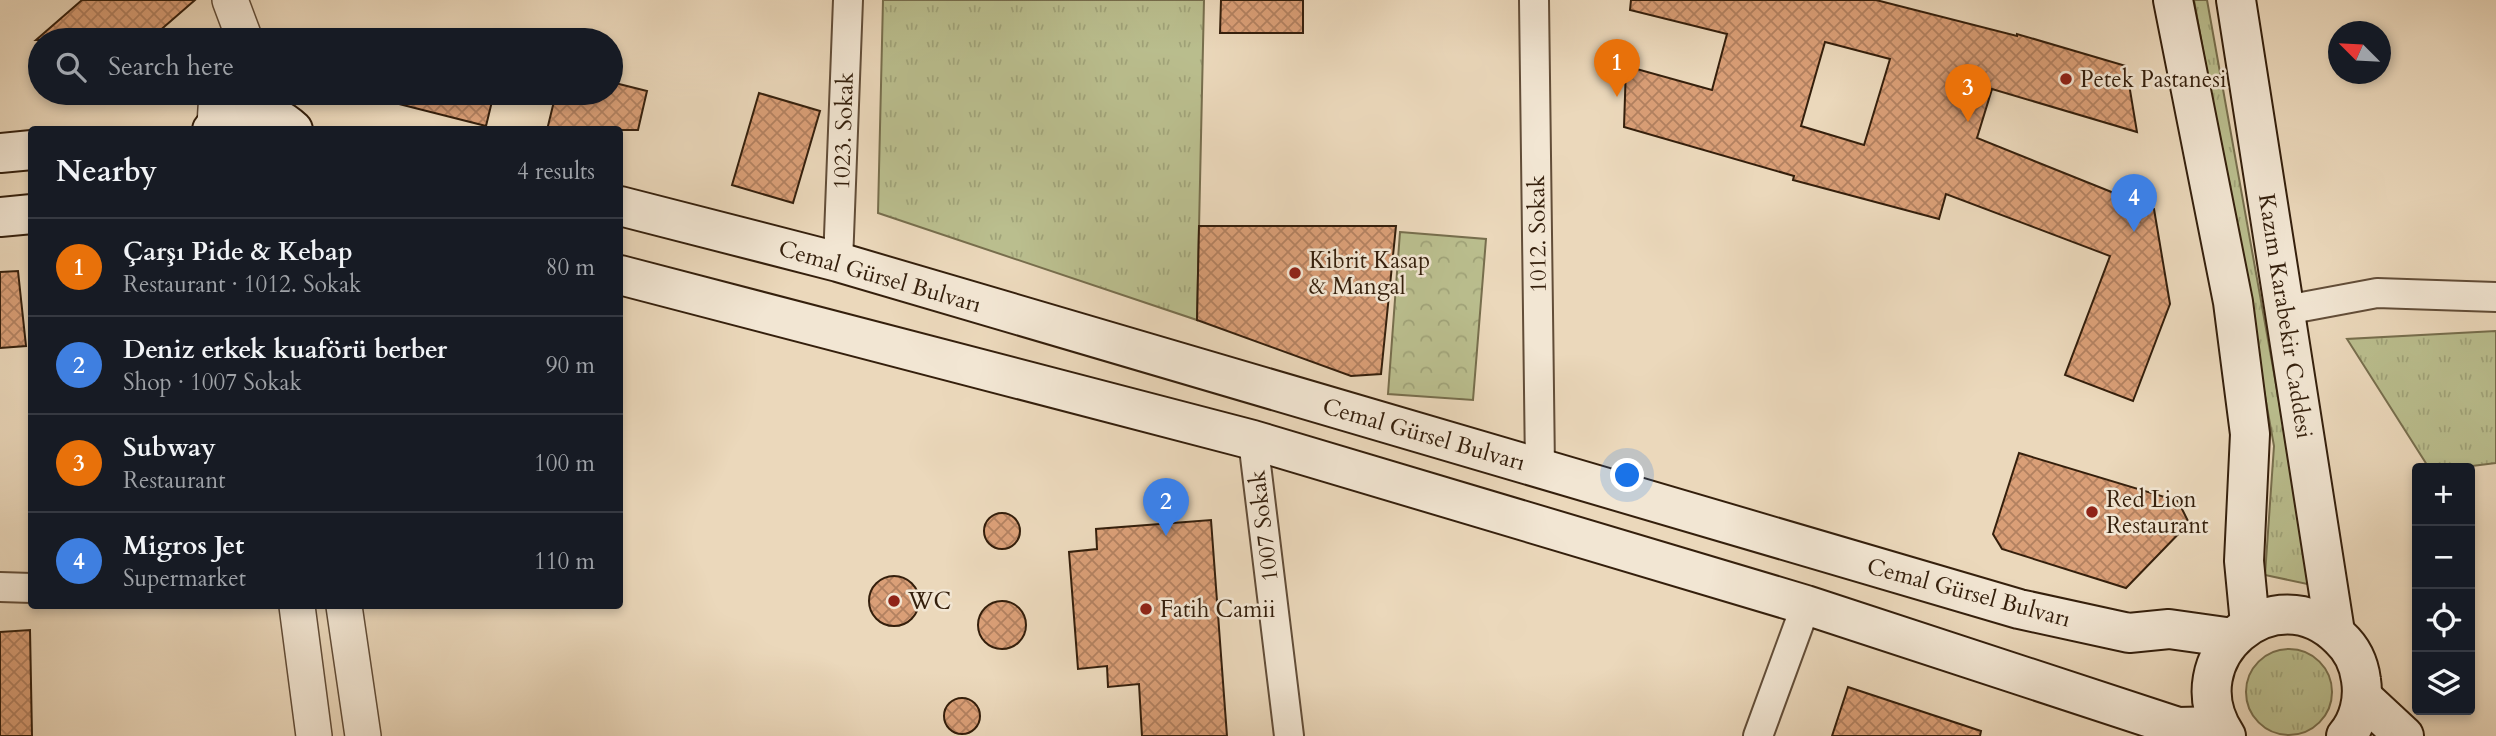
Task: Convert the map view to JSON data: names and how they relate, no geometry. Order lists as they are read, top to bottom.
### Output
{
  "streets": {
    "main road": ["Cemal Gürsel Bulvarı", "Kazım Karabekir Caddesi"],
    "street": ["1023. Sokak", "1012. Sokak", "1007 Sokak"]
  },
  "crossings": [
    ["1023. Sokak", "Cemal Gürsel Bulvarı"],
    ["1012. Sokak", "Cemal Gürsel Bulvarı"],
    ["Cemal Gürsel Bulvarı", "Kazım Karabekir Caddesi"]
  ],
  "places": [
    "Petek Pastanesi",
    "Kibrit Kasap & Mangal",
    "Red Lion Restaurant",
    "WC",
    "Fatih Camii"
  ],
  "north": "top left",
  "page": {
    "search": "Search here",
    "pins": [
      "1",
      "3",
      "4",
      "2"
    ],
    "heading": ["Nearby", "4 results"],
    "list": [
      {
        "mark": "1",
        "name": "Çarşı Pide & Kebap",
        "note": "Restaurant · 1012. Sokak",
        "value": "80 m"
      },
      {
        "mark": "2",
        "name": "Deniz erkek kuaförü berber",
        "note": "Shop · 1007 Sokak",
        "value": "90 m"
      },
      {
        "mark": "3",
        "name": "Subway",
        "note": "Restaurant",
        "value": "100 m"
      },
      {
        "mark": "4",
        "name": "Migros Jet",
        "note": "Supermarket",
        "value": "110 m"
      }
    ],
    "map_buttons": ["+", "−"]
  }
}
